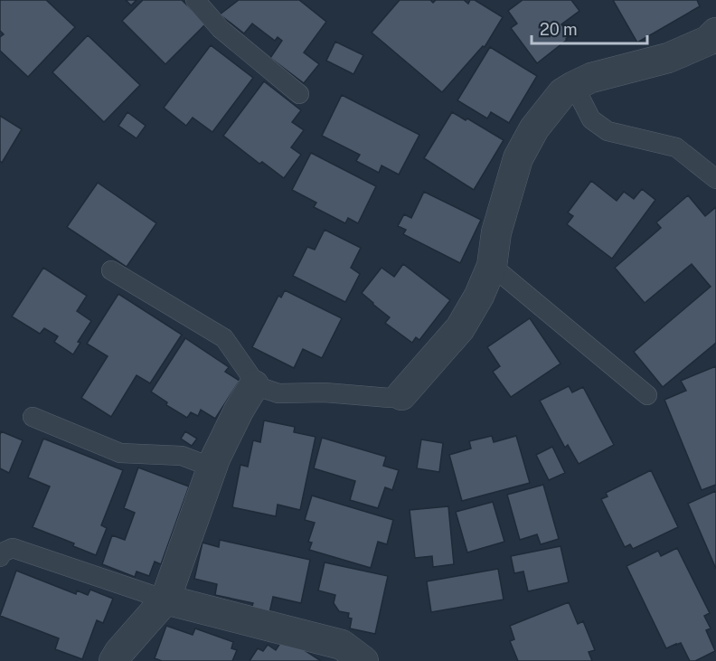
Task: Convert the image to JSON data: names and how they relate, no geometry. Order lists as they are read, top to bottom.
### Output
{
  "scale_bar": "20 m"
}
